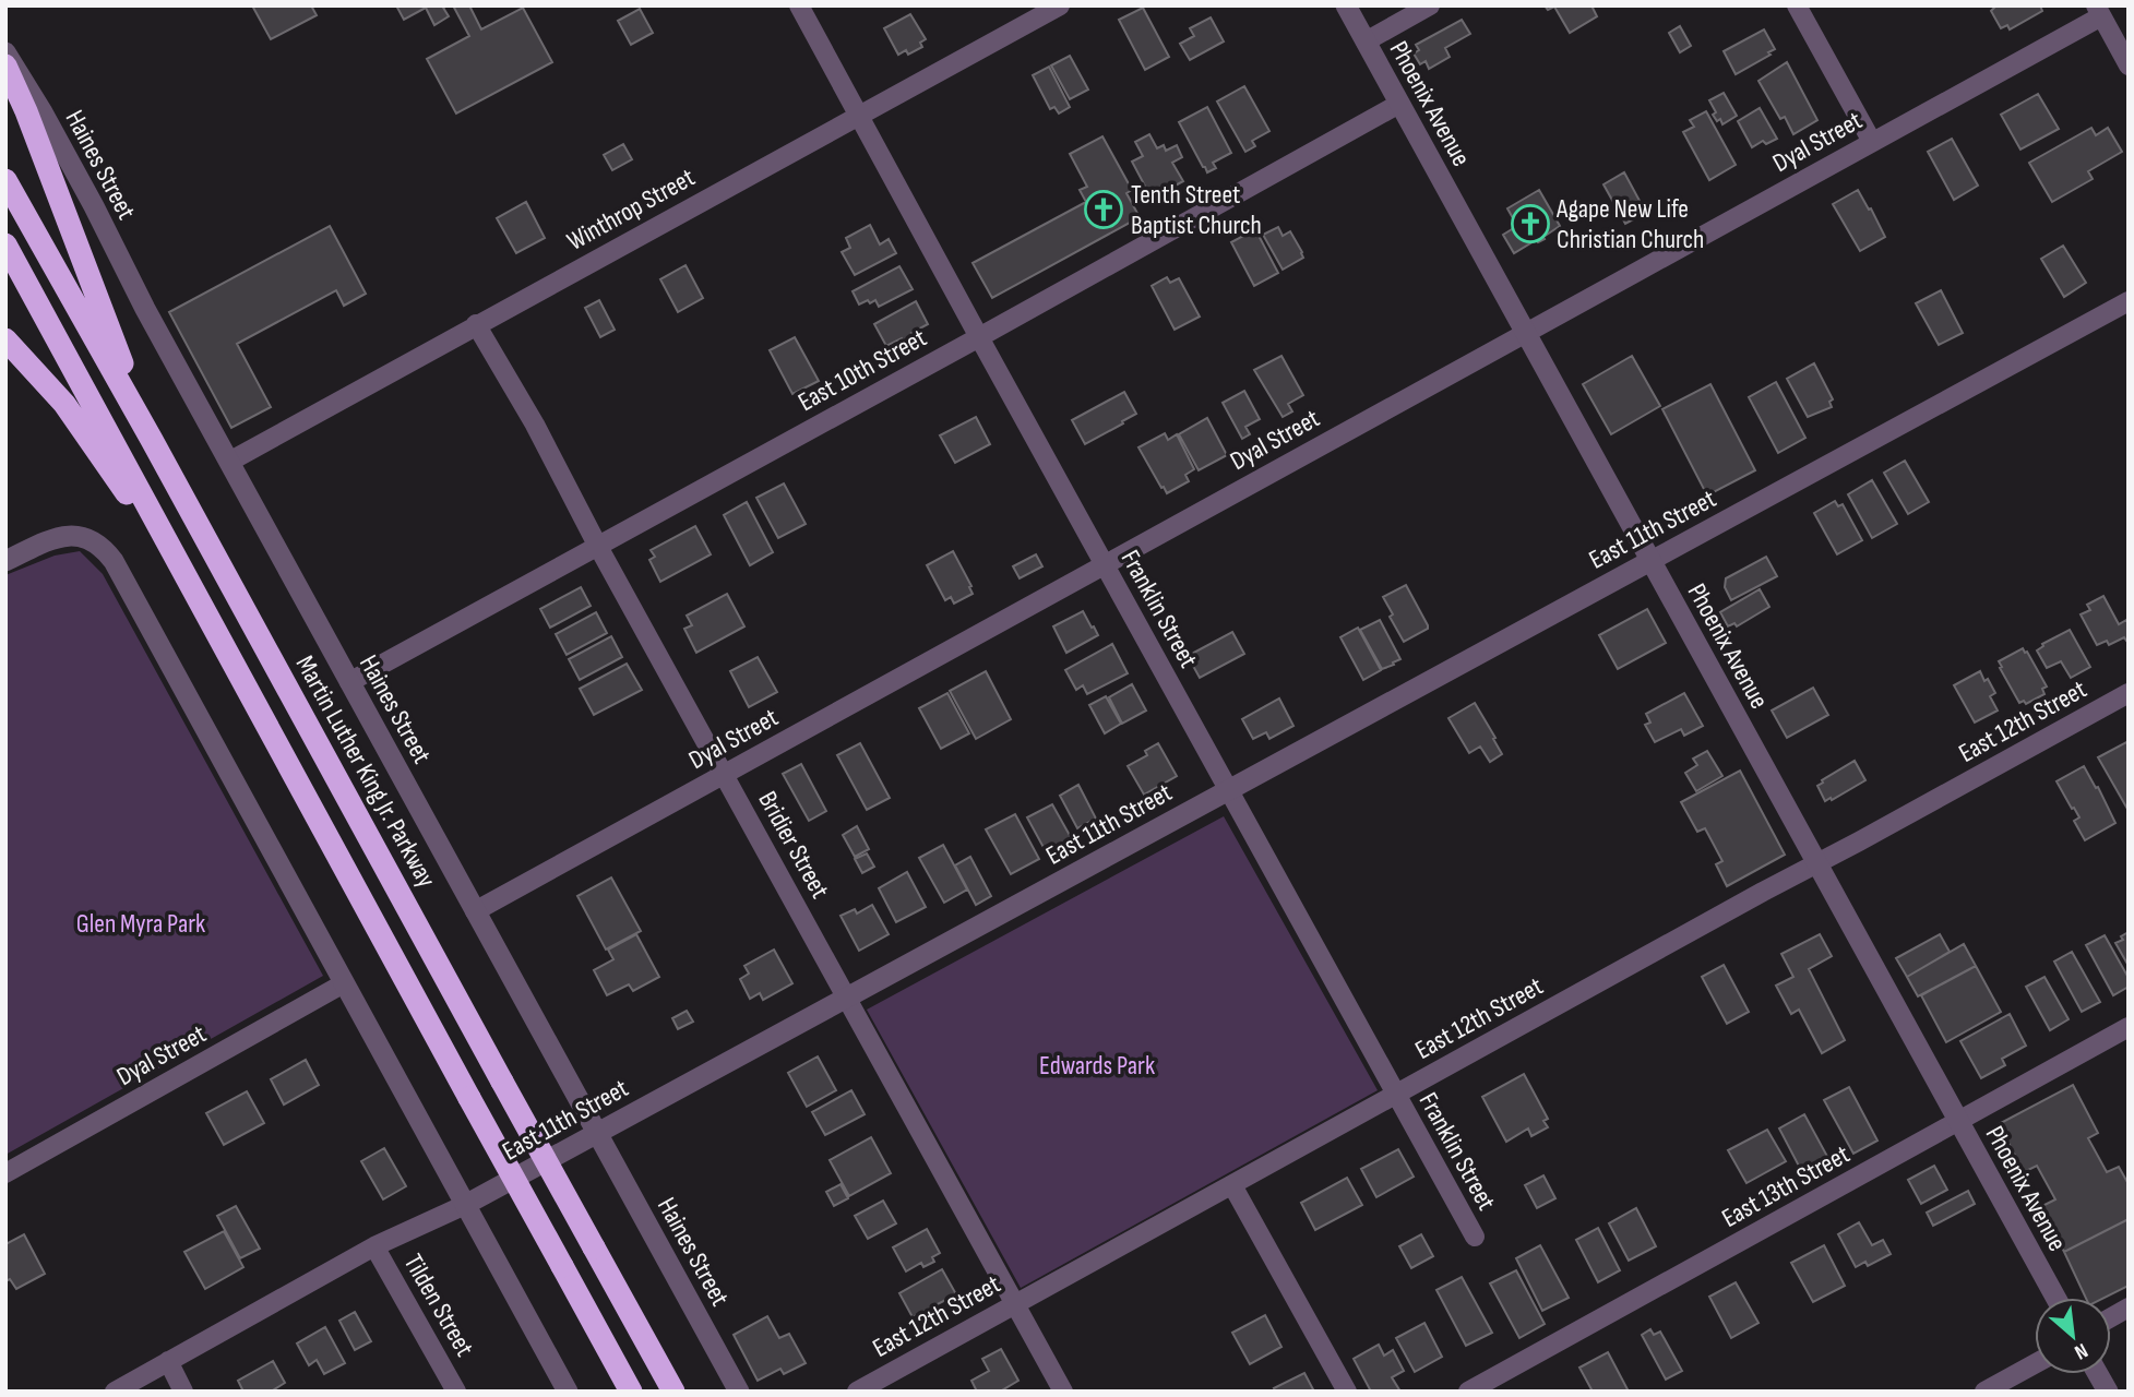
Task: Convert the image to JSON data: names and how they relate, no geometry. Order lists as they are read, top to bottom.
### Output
{
  "streets": {
    "highway": ["Martin Luther King Jr. Parkway"],
    "street": [
      "Phoenix Avenue",
      "Dyal Street",
      "Haines Street",
      "Winthrop Street",
      "East 10th Street",
      "East 11th Street",
      "Franklin Street",
      "East 12th Street",
      "Bridier Street",
      "East 13th Street",
      "Tilden Street"
    ]
  },
  "crossings": [
    ["Phoenix Avenue", "Dyal Street"],
    ["Phoenix Avenue", "East 10th Street"],
    ["Phoenix Avenue", "East 11th Street"],
    ["Phoenix Avenue", "East 12th Street"],
    ["Phoenix Avenue", "East 13th Street"],
    ["Dyal Street", "Haines Street"],
    ["Dyal Street", "Franklin Street"],
    ["Dyal Street", "Bridier Street"],
    ["Haines Street", "Winthrop Street"],
    ["Haines Street", "East 10th Street"],
    ["Haines Street", "East 11th Street"],
    ["Winthrop Street", "Franklin Street"],
    ["Winthrop Street", "Bridier Street"],
    ["East 10th Street", "Franklin Street"],
    ["East 10th Street", "Bridier Street"],
    ["East 11th Street", "Franklin Street"],
    ["East 11th Street", "Bridier Street"],
    ["East 11th Street", "Tilden Street"],
    ["Franklin Street", "East 12th Street"],
    ["East 12th Street", "Bridier Street"]
  ],
  "parks": ["Glen Myra Park", "Edwards Park"],
  "places": {
    "church": ["Tenth Street Baptist Church", "Agape New Life Christian Church"]
  },
  "north": "bottom right"
}
